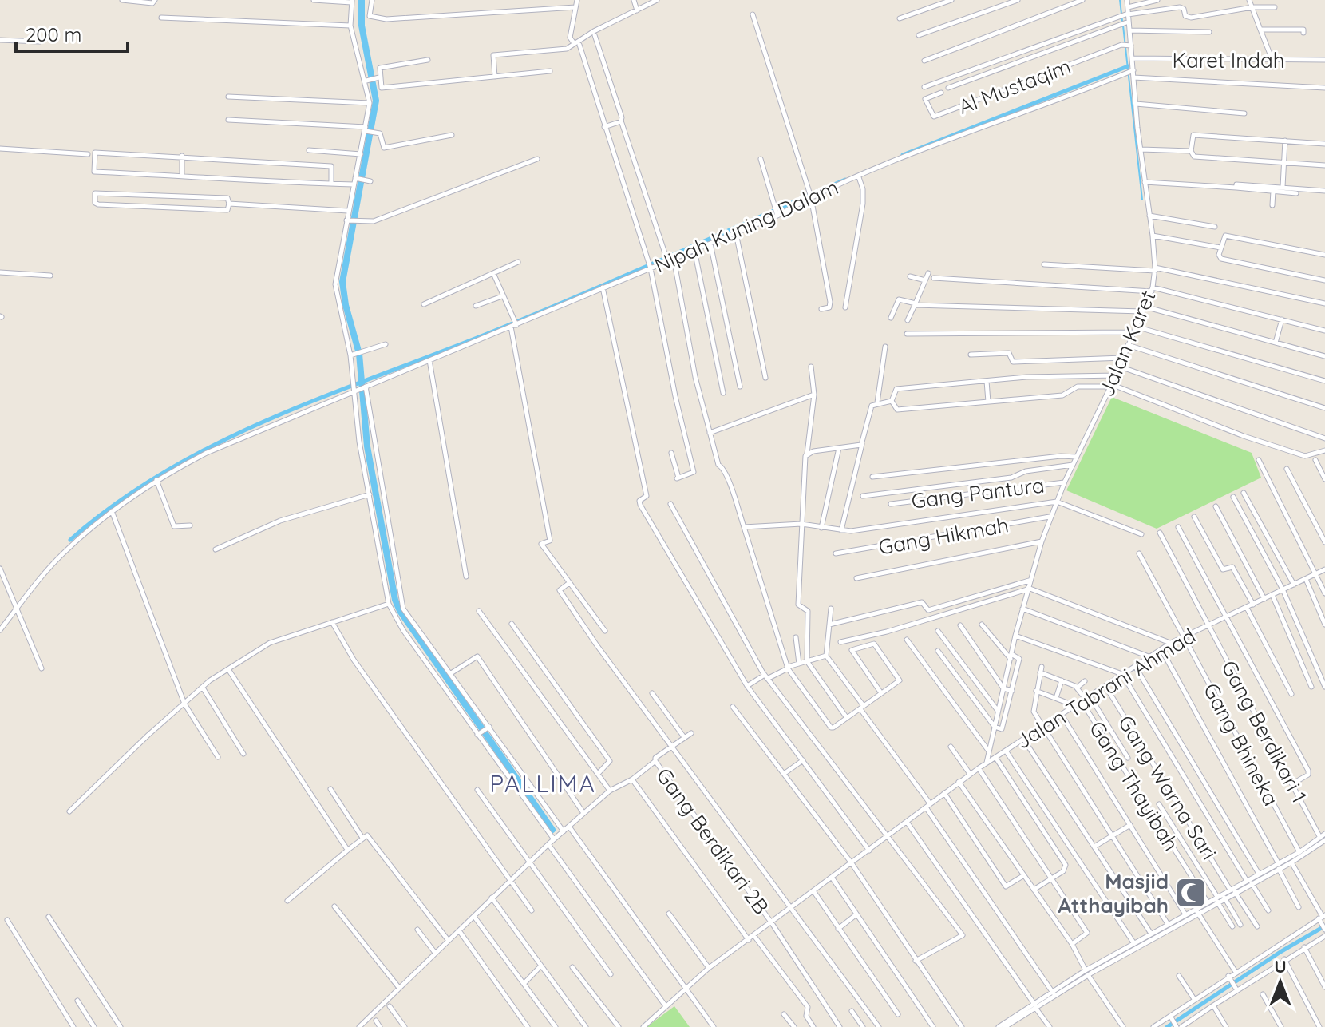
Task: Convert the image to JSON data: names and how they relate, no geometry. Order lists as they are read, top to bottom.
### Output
{
  "streets": {
    "street": [
      "Karet Indah",
      "Al Mustaqim",
      "Nipah Kuning Dalam",
      "Jalan Karet",
      "Gang Pantura",
      "Gang Hikmah",
      "Jalan Tabrani Ahmad",
      "Gang Berdikari 1",
      "Gang Bhineka",
      "Gang Thayibah",
      "Gang Warna Sari",
      "Gang Berdikari 2B"
    ]
  },
  "crossings": [
    ["Karet Indah", "Jalan Karet"],
    ["Al Mustaqim", "Jalan Karet"],
    ["Nipah Kuning Dalam", "Jalan Karet"],
    ["Jalan Karet", "Gang Pantura"],
    ["Jalan Karet", "Gang Hikmah"],
    ["Jalan Karet", "Jalan Tabrani Ahmad"],
    ["Jalan Tabrani Ahmad", "Gang Berdikari 1"],
    ["Jalan Tabrani Ahmad", "Gang Bhineka"],
    ["Jalan Tabrani Ahmad", "Gang Thayibah"],
    ["Jalan Tabrani Ahmad", "Gang Warna Sari"],
    ["Jalan Tabrani Ahmad", "Gang Berdikari 2B"]
  ],
  "districts": ["PALLIMA"],
  "places": {
    "mosque": ["Masjid Atthayibah"]
  },
  "scale_bar": "200 m",
  "north": "top"
}
